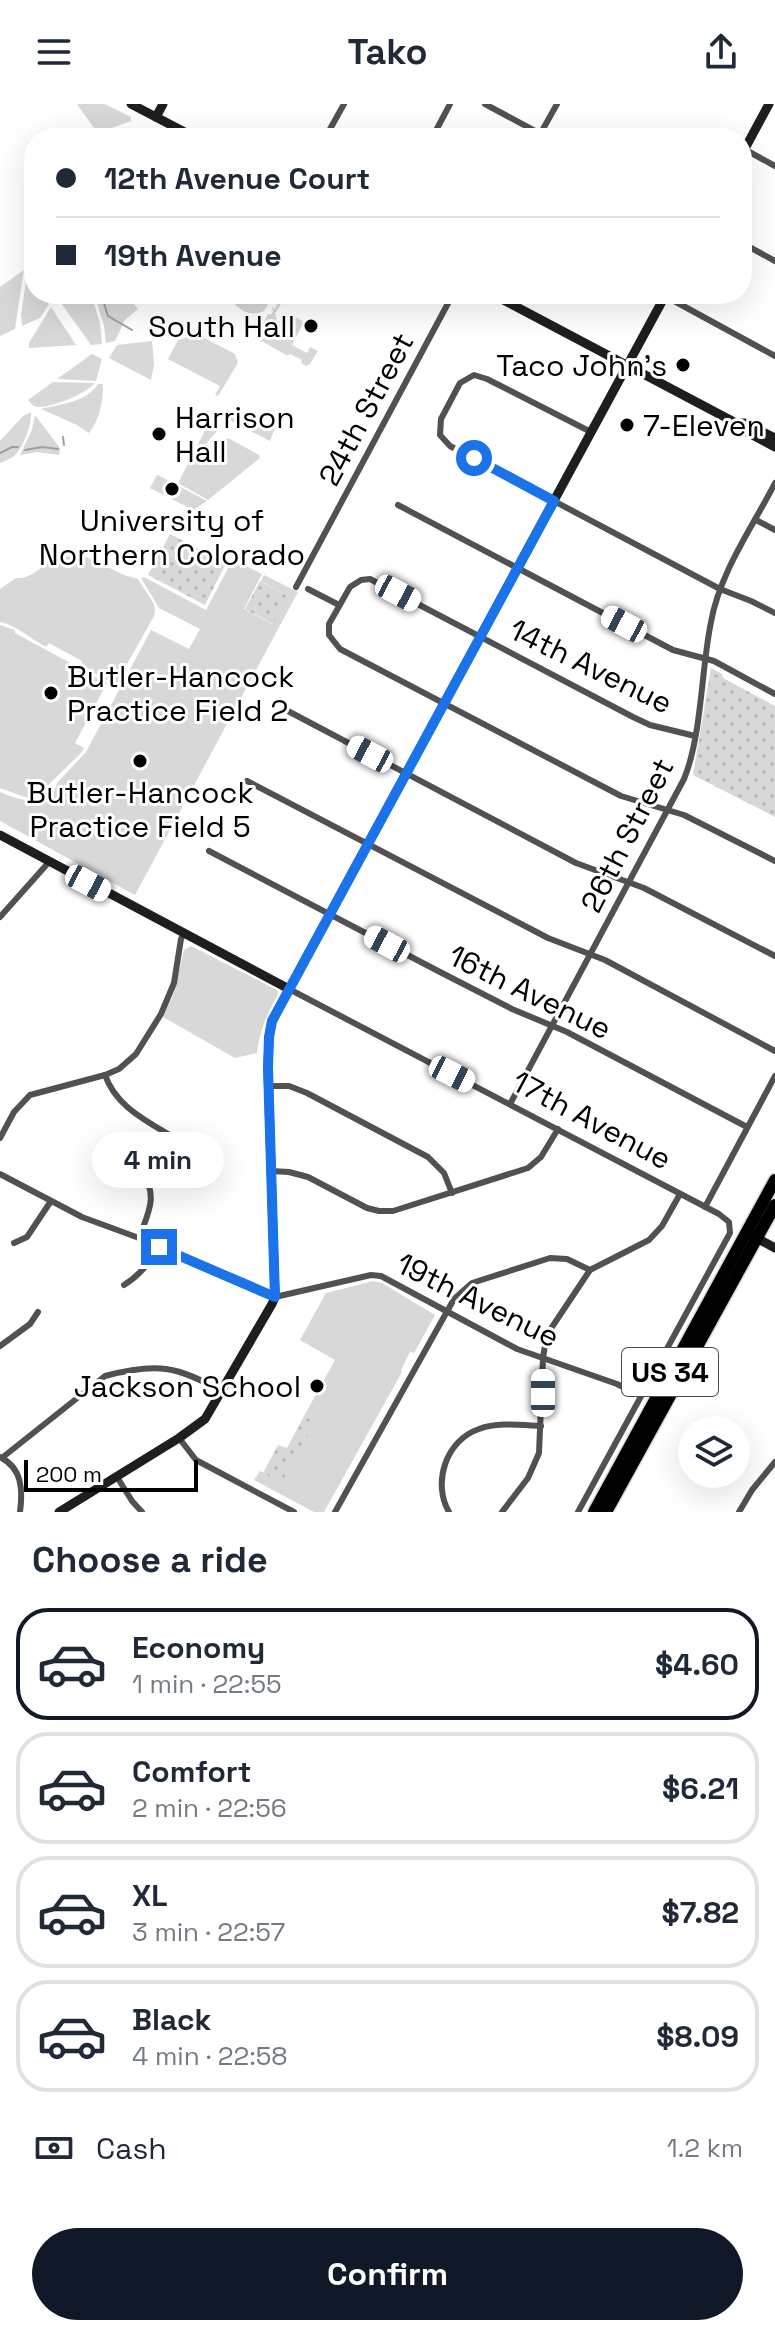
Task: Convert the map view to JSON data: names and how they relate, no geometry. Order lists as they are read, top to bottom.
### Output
{
  "streets": {
    "highway": ["US 34"],
    "street": [
      "24th Street",
      "14th Avenue",
      "26th Street",
      "16th Avenue",
      "17th Avenue",
      "19th Avenue"
    ]
  },
  "crossings": [
    ["14th Avenue", "26th Street"],
    ["26th Street", "16th Avenue"],
    ["26th Street", "17th Avenue"],
    ["17th Avenue", "19th Avenue"]
  ],
  "places": [
    "South Hall",
    "Taco John's",
    "7-Eleven",
    "Harrison Hall",
    "University of Northern Colorado",
    "Butler-Hancock Practice Field 2",
    "Butler-Hancock Practice Field 5",
    "Jackson School"
  ],
  "scale_bar": "200 m",
  "page": {
    "header": "Tako",
    "banner": ["12th Avenue Court", "19th Avenue"],
    "bubble": "4 min",
    "scale": "200 m",
    "heading": "Choose a ride",
    "list": [
      {
        "name": "Economy",
        "note": "1 min · 22:55",
        "value": "$4.60"
      },
      {
        "name": "Comfort",
        "note": "2 min · 22:56",
        "value": "$6.21"
      },
      {
        "name": "XL",
        "note": "3 min · 22:57",
        "value": "$7.82"
      },
      {
        "name": "Black",
        "note": "4 min · 22:58",
        "value": "$8.09"
      }
    ],
    "pay": ["Cash", "1.2 km"],
    "buttons": "Confirm"
  }
}
